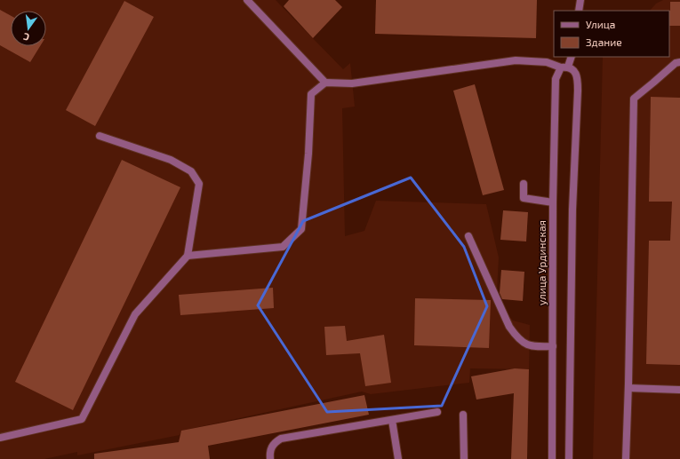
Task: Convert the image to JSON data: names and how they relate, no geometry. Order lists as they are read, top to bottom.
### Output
{
  "streets": {
    "street": ["улица Урдинская"]
  },
  "legend": ["Улица", "Здание"],
  "north": "bottom"
}
